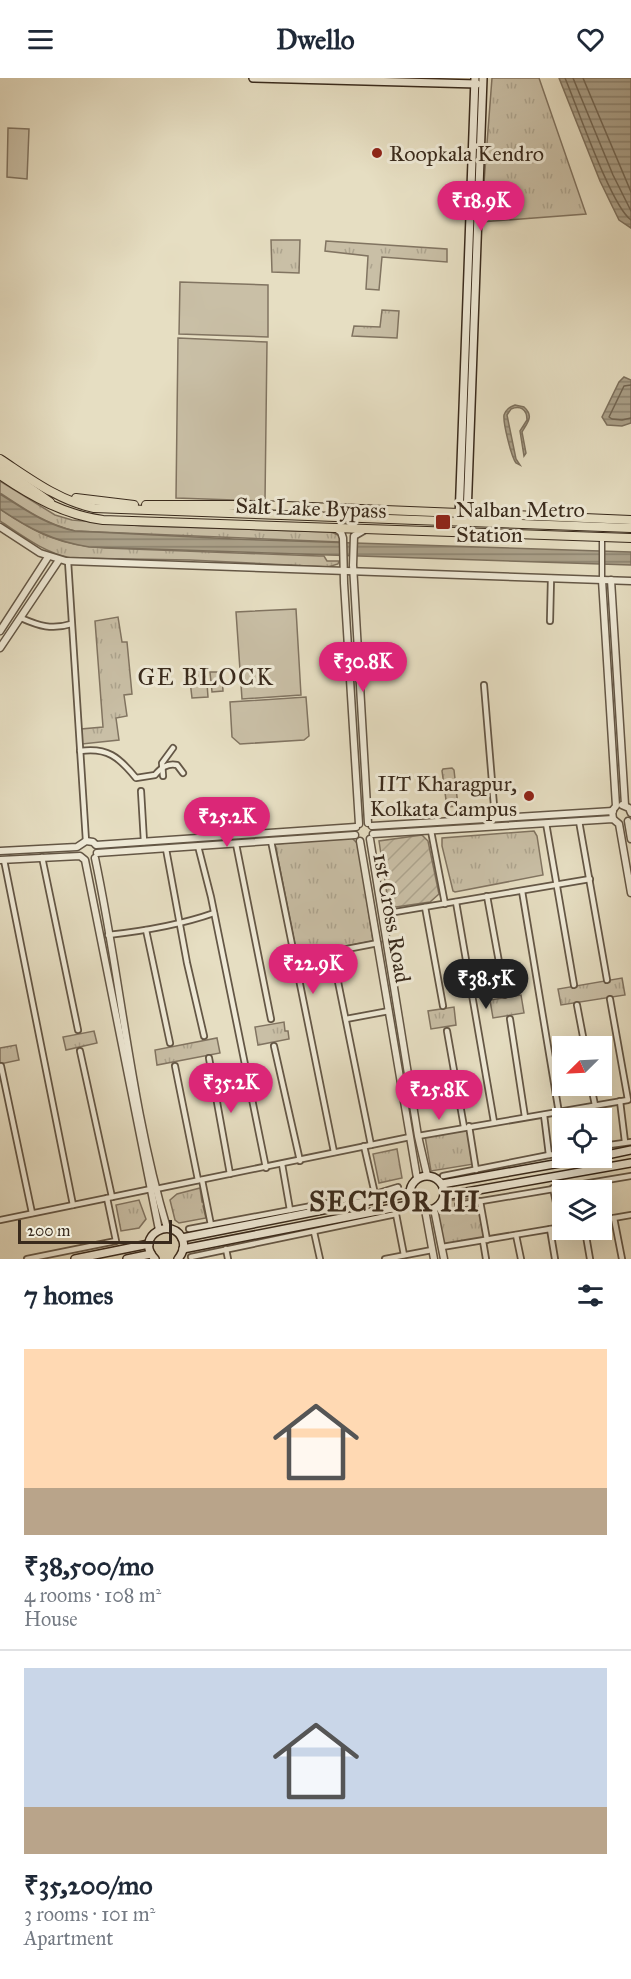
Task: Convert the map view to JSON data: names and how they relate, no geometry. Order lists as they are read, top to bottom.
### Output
{
  "streets": {
    "main road": ["Salt Lake Bypass"],
    "street": ["1st Cross Road"]
  },
  "crossings": [
    ["Salt Lake Bypass", "1st Cross Road"]
  ],
  "districts": ["GE BLOCK", "SECTOR III"],
  "places": {
    "other": ["Roopkala Kendro", "IIT Kharagpur, Kolkata Campus"],
    "transit": ["Nalban Metro Station"]
  },
  "scale_bar": "200 m",
  "north": "bottom left",
  "page": {
    "header": "Dwello",
    "price": [
      "₹18.9K",
      "₹30.8K",
      "₹25.2K",
      "₹22.9K",
      "₹38.5K",
      "₹35.2K",
      "₹25.8K"
    ],
    "scale": "200 m",
    "heading": "7 homes",
    "list": [
      {
        "name": "₹38,500/mo",
        "note": "4 rooms · 108 m² · House"
      },
      {
        "name": "₹35,200/mo",
        "note": "3 rooms · 101 m² · Apartment"
      }
    ]
  }
}
